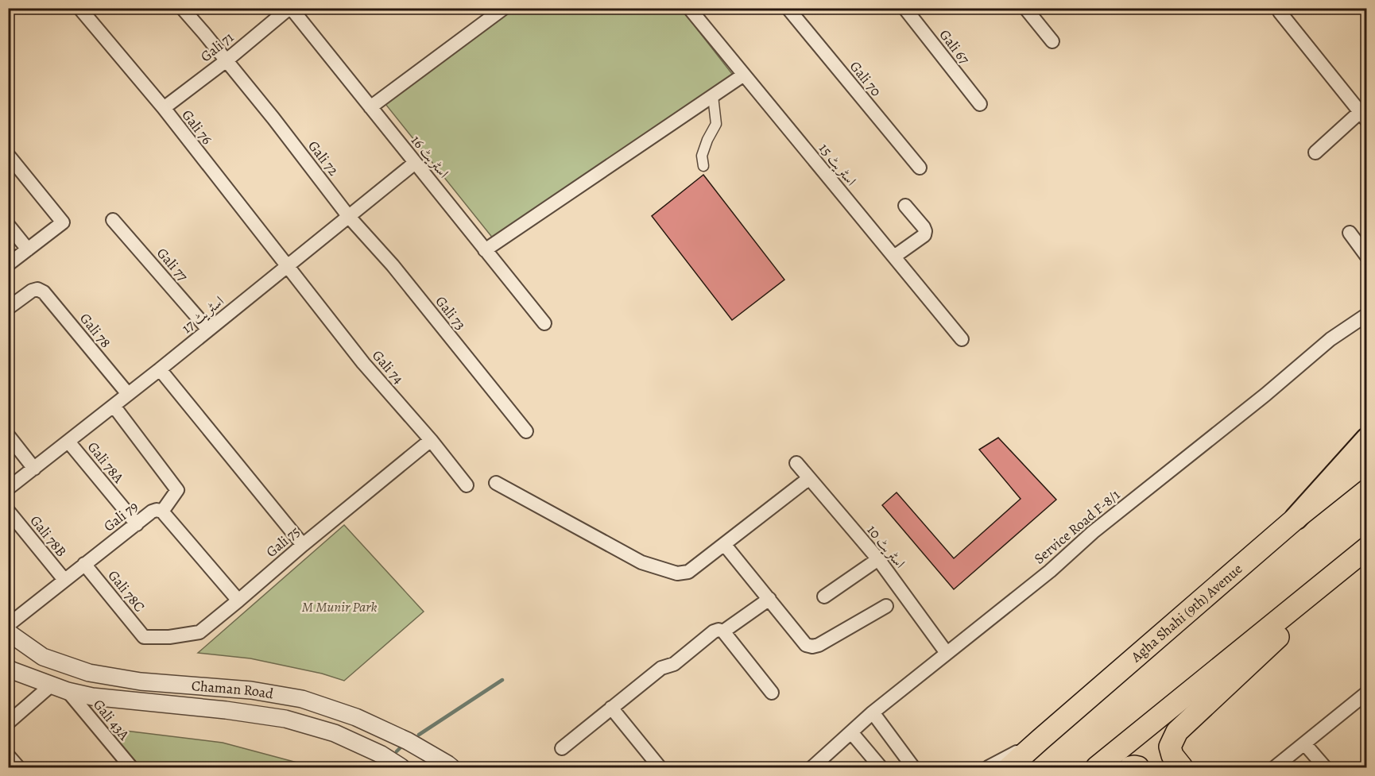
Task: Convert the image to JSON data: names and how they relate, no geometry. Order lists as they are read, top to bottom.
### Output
{
  "streets": {
    "main road": ["Agha Shahi (9th) Avenue"],
    "street": [
      "Gali 71",
      "Gali 67",
      "Gali 70",
      "Gali 76",
      "اسٹریٹ 16",
      "Gali 72",
      "اسٹریٹ 15",
      "Gali 77",
      "Gali 73",
      "اسٹریٹ 17",
      "Gali 78",
      "Gali 74",
      "Gali 78A",
      "Gali 79",
      "Service Road F-8/1",
      "Gali 78B",
      "Gali 75",
      "اسٹریٹ 10",
      "Gali 78C",
      "Chaman Road",
      "Gali 43A"
    ]
  },
  "crossings": [
    ["Gali 71", "Gali 76"],
    ["Gali 71", "اسٹریٹ 16"],
    ["Gali 71", "Gali 72"],
    ["Gali 76", "اسٹریٹ 17"],
    ["Gali 76", "Gali 74"],
    ["اسٹریٹ 16", "اسٹریٹ 17"],
    ["Gali 72", "Gali 73"],
    ["Gali 72", "اسٹریٹ 17"],
    ["Gali 77", "اسٹریٹ 17"],
    ["Gali 73", "اسٹریٹ 17"],
    ["اسٹریٹ 17", "Gali 78"],
    ["اسٹریٹ 17", "Gali 74"],
    ["اسٹریٹ 17", "Gali 78A"],
    ["Gali 74", "Gali 75"],
    ["Gali 78A", "Gali 79"],
    ["Gali 79", "Gali 78B"],
    ["Gali 79", "Gali 75"],
    ["Gali 79", "Gali 78C"],
    ["Service Road F-8/1", "اسٹریٹ 10"],
    ["Gali 75", "Gali 78C"],
    ["Chaman Road", "Gali 43A"]
  ],
  "parks": ["M Munir Park"]
}
